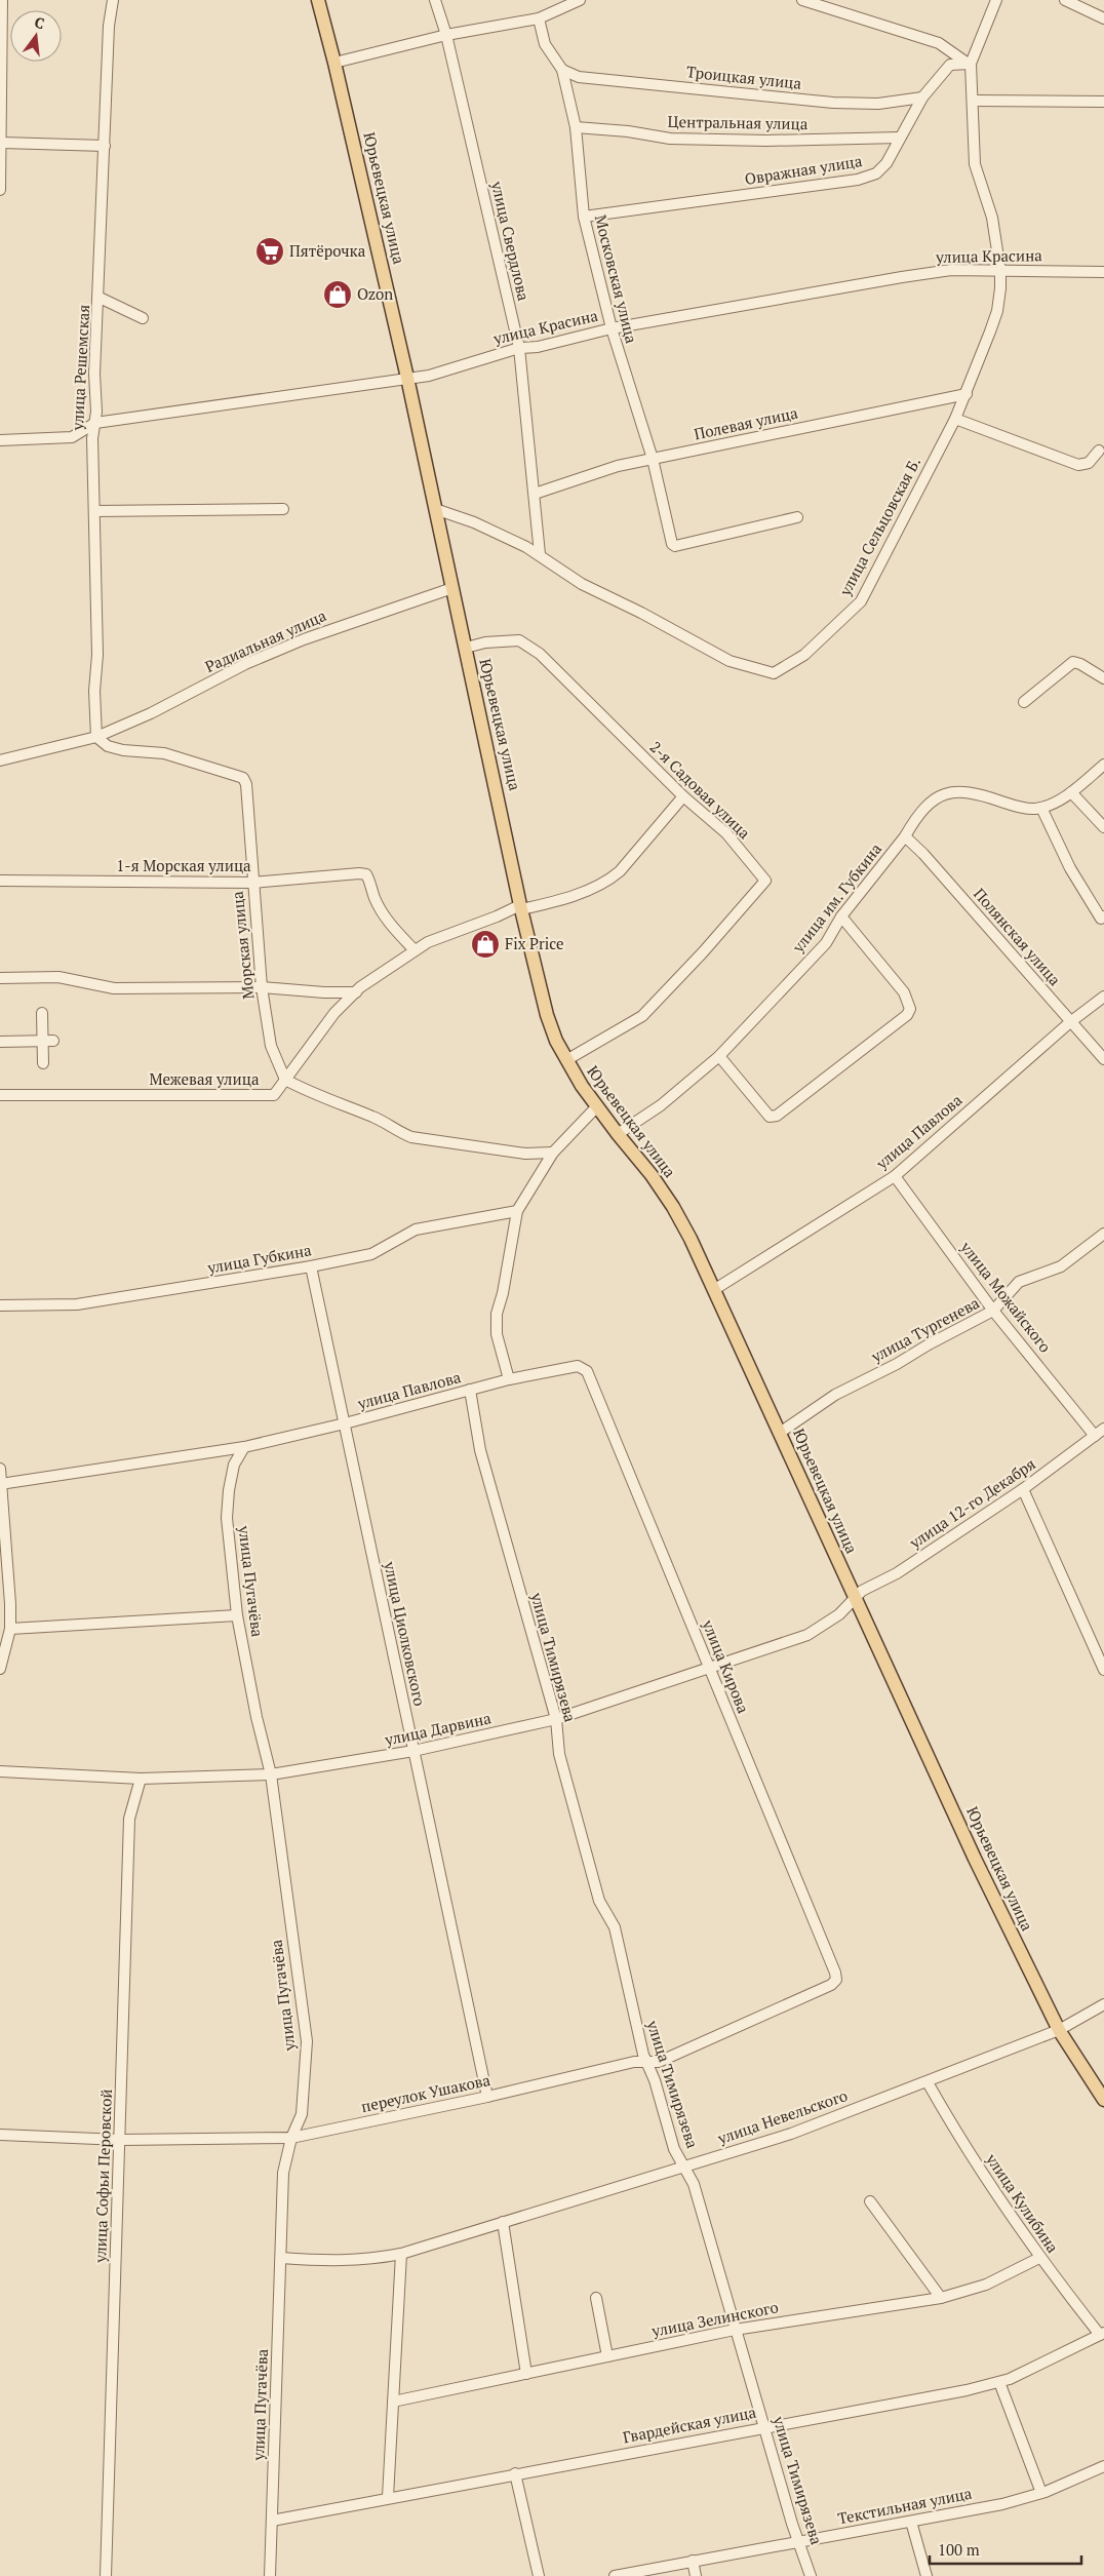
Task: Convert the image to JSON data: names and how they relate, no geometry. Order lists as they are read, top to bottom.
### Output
{
  "streets": {
    "main road": ["Юрьевецкая улица"],
    "street": [
      "Троицкая улица",
      "Центральная улица",
      "Овражная улица",
      "улица Свердлова",
      "улица Красина",
      "Московская улица",
      "улица Решемская",
      "Полевая улица",
      "улица Сельцовская Б.",
      "Радиальная улица",
      "2-я Садовая улица",
      "1-я Морская улица",
      "улица им. Губкина",
      "Полянская улица",
      "Морская улица",
      "Межевая улица",
      "улица Павлова",
      "улица Губкина",
      "улица Можайского",
      "улица Тургенева",
      "улица 12-го Декабря",
      "улица Пугачёва",
      "улица Циолковского",
      "улица Тимирязева",
      "улица Кирова",
      "улица Дарвина",
      "переулок Ушакова",
      "улица Невельского",
      "улица Софьи Перовской",
      "улица Кулибина",
      "улица Зелинского",
      "Гвардейская улица",
      "Текстильная улица"
    ]
  },
  "crossings": [
    ["Троицкая улица", "Овражная улица"],
    ["Троицкая улица", "Московская улица"],
    ["Центральная улица", "Овражная улица"],
    ["Центральная улица", "Московская улица"],
    ["Овражная улица", "Московская улица"],
    ["Овражная улица", "улица Сельцовская Б."],
    ["Юрьевецкая улица", "улица Красина"],
    ["Юрьевецкая улица", "улица Сельцовская Б."],
    ["Юрьевецкая улица", "Радиальная улица"],
    ["Юрьевецкая улица", "2-я Садовая улица"],
    ["Юрьевецкая улица", "улица им. Губкина"],
    ["Юрьевецкая улица", "Межевая улица"],
    ["Юрьевецкая улица", "улица Павлова"],
    ["Юрьевецкая улица", "улица Тургенева"],
    ["Юрьевецкая улица", "улица 12-го Декабря"],
    ["Юрьевецкая улица", "улица Дарвина"],
    ["Юрьевецкая улица", "улица Невельского"],
    ["улица Свердлова", "улица Красина"],
    ["улица Свердлова", "Полевая улица"],
    ["улица Свердлова", "улица Сельцовская Б."],
    ["улица Красина", "Московская улица"],
    ["улица Красина", "улица Решемская"],
    ["улица Красина", "улица Сельцовская Б."],
    ["Московская улица", "Полевая улица"],
    ["улица Решемская", "Радиальная улица"],
    ["улица Решемская", "Морская улица"],
    ["Полевая улица", "улица Сельцовская Б."],
    ["Радиальная улица", "Морская улица"],
    ["2-я Садовая улица", "Межевая улица"],
    ["1-я Морская улица", "Морская улица"],
    ["1-я Морская улица", "Межевая улица"],
    ["улица им. Губкина", "Полянская улица"],
    ["Полянская улица", "улица Павлова"],
    ["Морская улица", "Межевая улица"],
    ["улица Павлова", "улица Можайского"],
    ["улица Павлова", "улица Пугачёва"],
    ["улица Павлова", "улица Циолковского"],
    ["улица Павлова", "улица Тимирязева"],
    ["улица Павлова", "улица Кирова"],
    ["улица Губкина", "улица Циолковского"],
    ["улица Можайского", "улица Тургенева"],
    ["улица Можайского", "улица 12-го Декабря"],
    ["улица 12-го Декабря", "улица Дарвина"],
    ["улица Пугачёва", "улица Дарвина"],
    ["улица Пугачёва", "переулок Ушакова"],
    ["улица Пугачёва", "улица Невельского"],
    ["улица Пугачёва", "Гвардейская улица"],
    ["улица Циолковского", "улица Дарвина"],
    ["улица Циолковского", "переулок Ушакова"],
    ["улица Тимирязева", "улица Дарвина"],
    ["улица Тимирязева", "переулок Ушакова"],
    ["улица Тимирязева", "улица Невельского"],
    ["улица Тимирязева", "улица Зелинского"],
    ["улица Тимирязева", "Гвардейская улица"],
    ["улица Тимирязева", "Текстильная улица"],
    ["улица Кирова", "улица Дарвина"],
    ["улица Кирова", "переулок Ушакова"],
    ["улица Дарвина", "улица Софьи Перовской"],
    ["переулок Ушакова", "улица Софьи Перовской"],
    ["улица Невельского", "улица Кулибина"],
    ["улица Кулибина", "улица Зелинского"],
    ["улица Кулибина", "Гвардейская улица"]
  ],
  "places": {
    "supermarket": ["Пятёрочка"],
    "shop": ["Ozon", "Fix Price"]
  },
  "scale_bar": "100 m",
  "north": "top"
}
